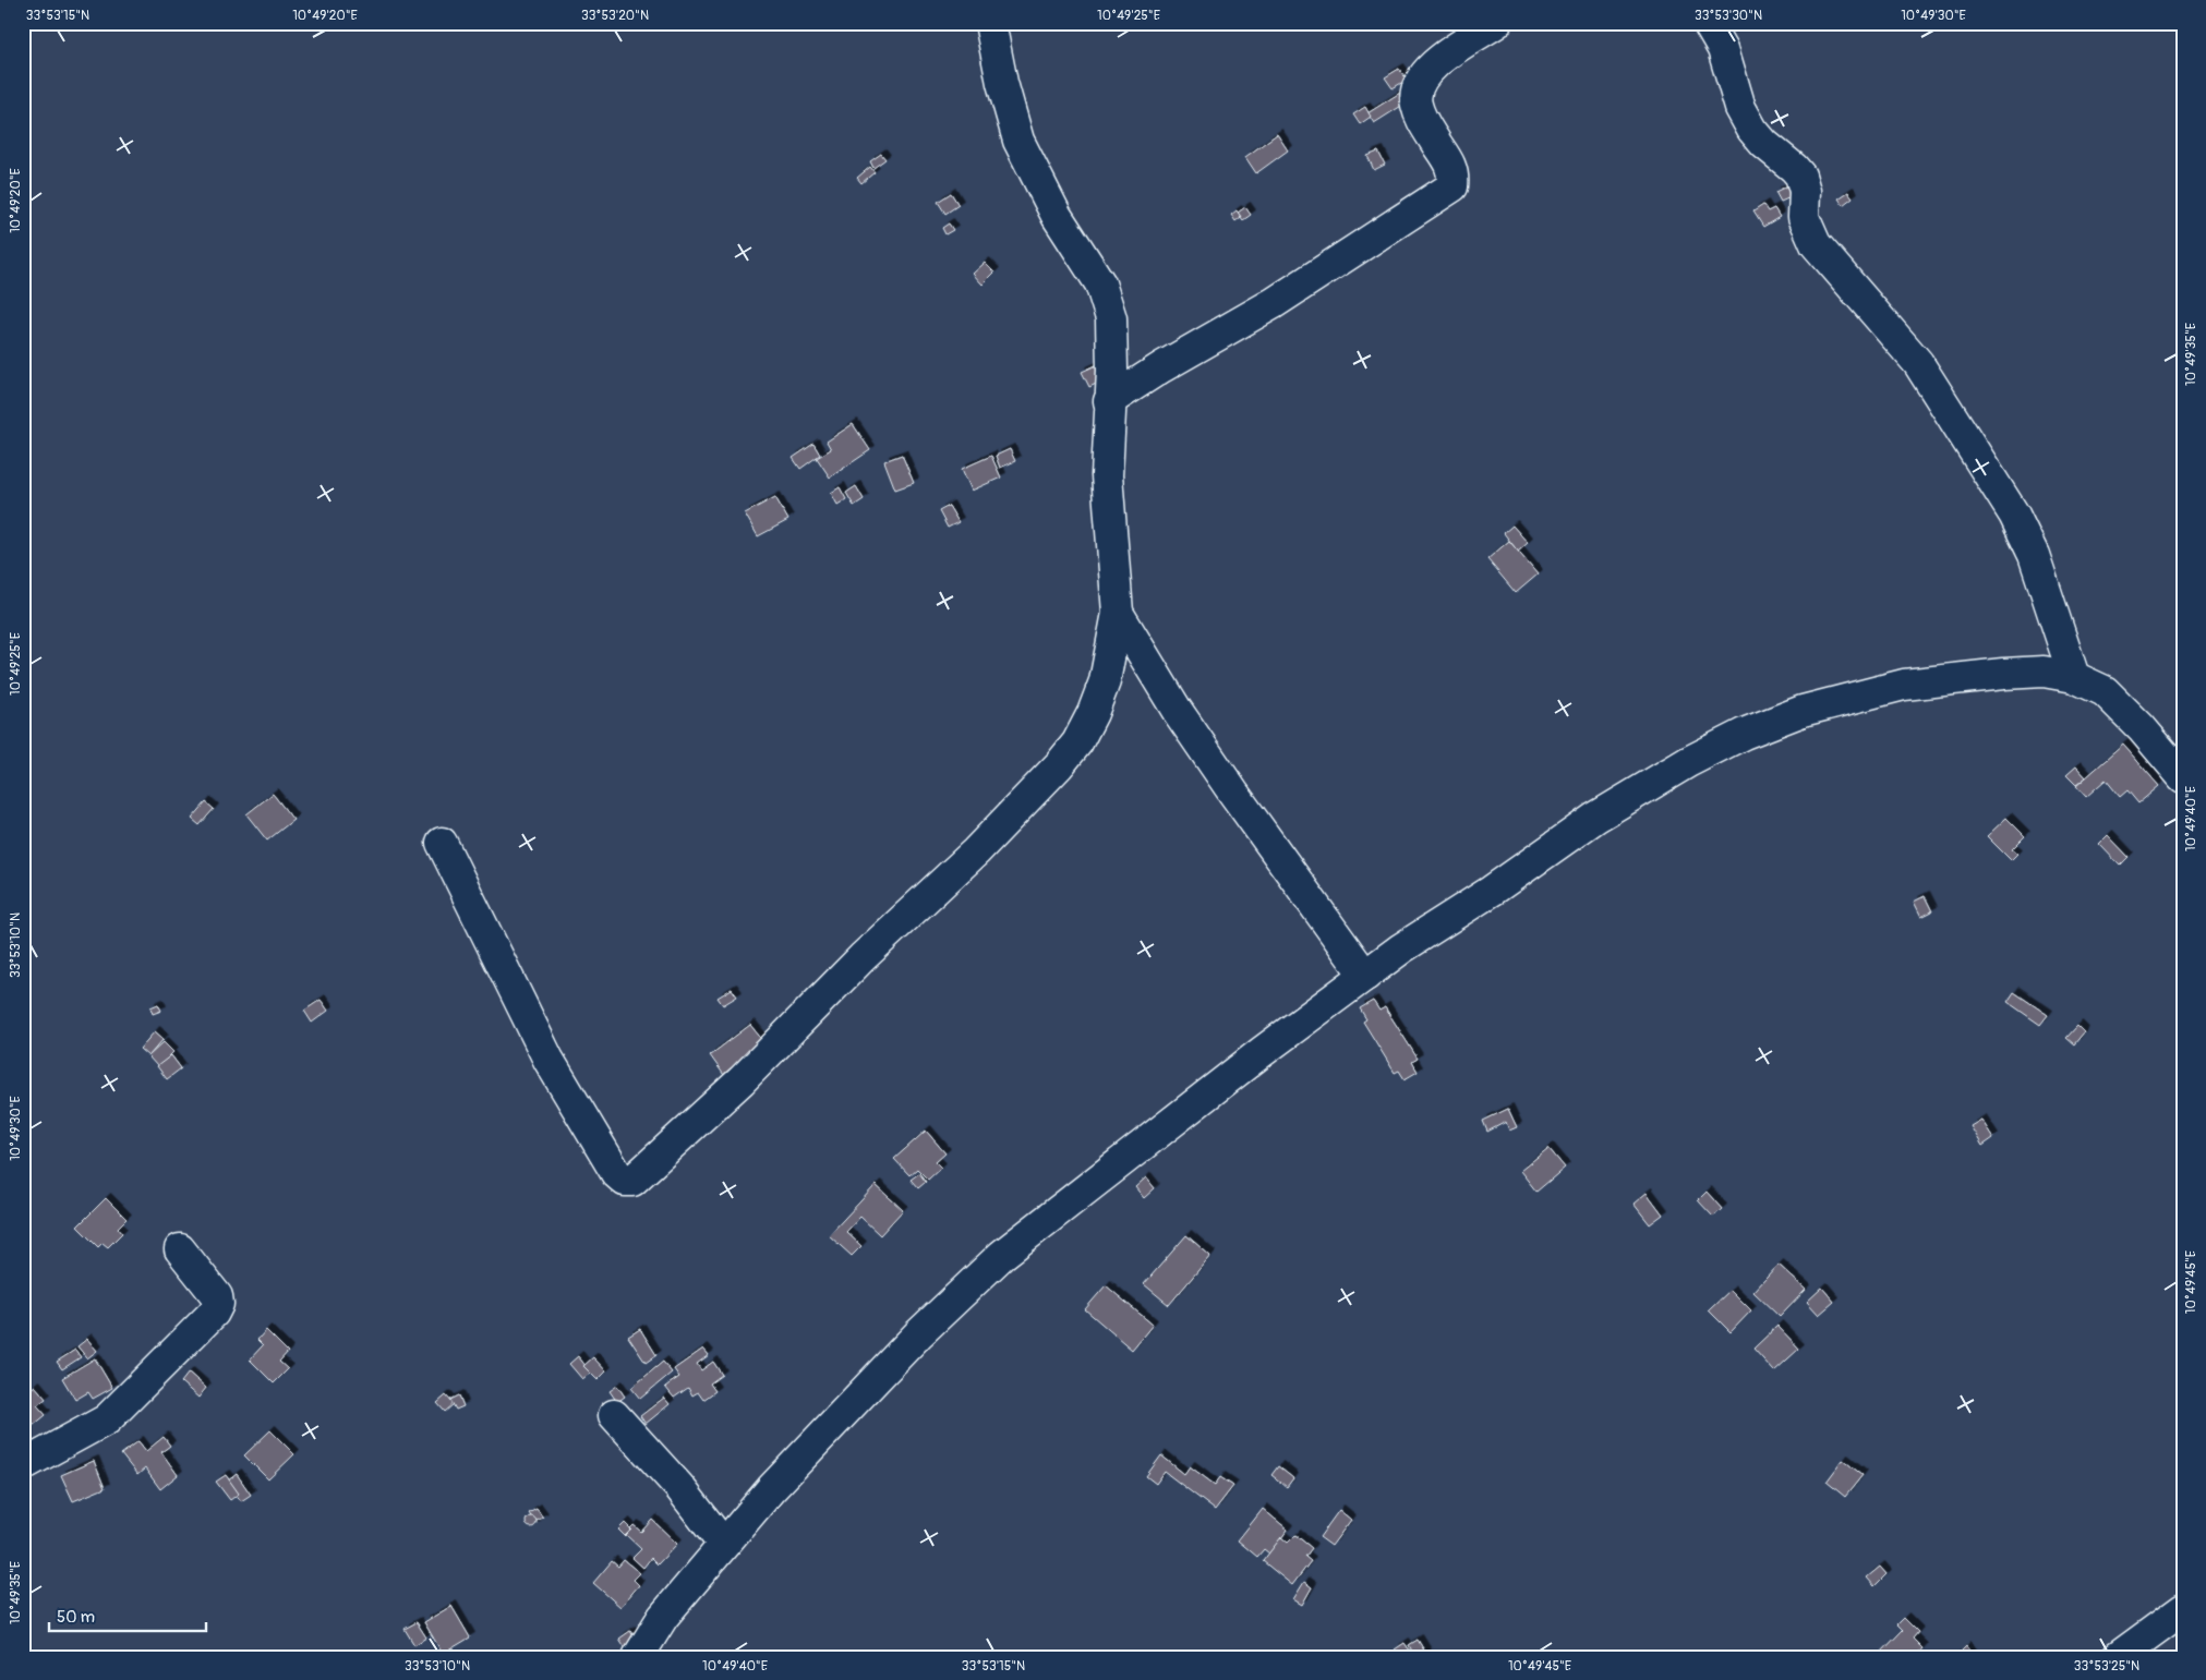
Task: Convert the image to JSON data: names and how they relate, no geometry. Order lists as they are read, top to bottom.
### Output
{
  "scale_bar": "50 m",
  "coordinates": [
    "33°53'15\"N",
    "10°49'20\"E",
    "33°53'20\"N",
    "10°49'25\"E",
    "33°53'30\"N",
    "10°49'30\"E",
    "10°49'35\"E",
    "10°49'40\"E",
    "33°53'10\"N",
    "10°49'45\"E",
    "33°53'25\"N"
  ]
}
